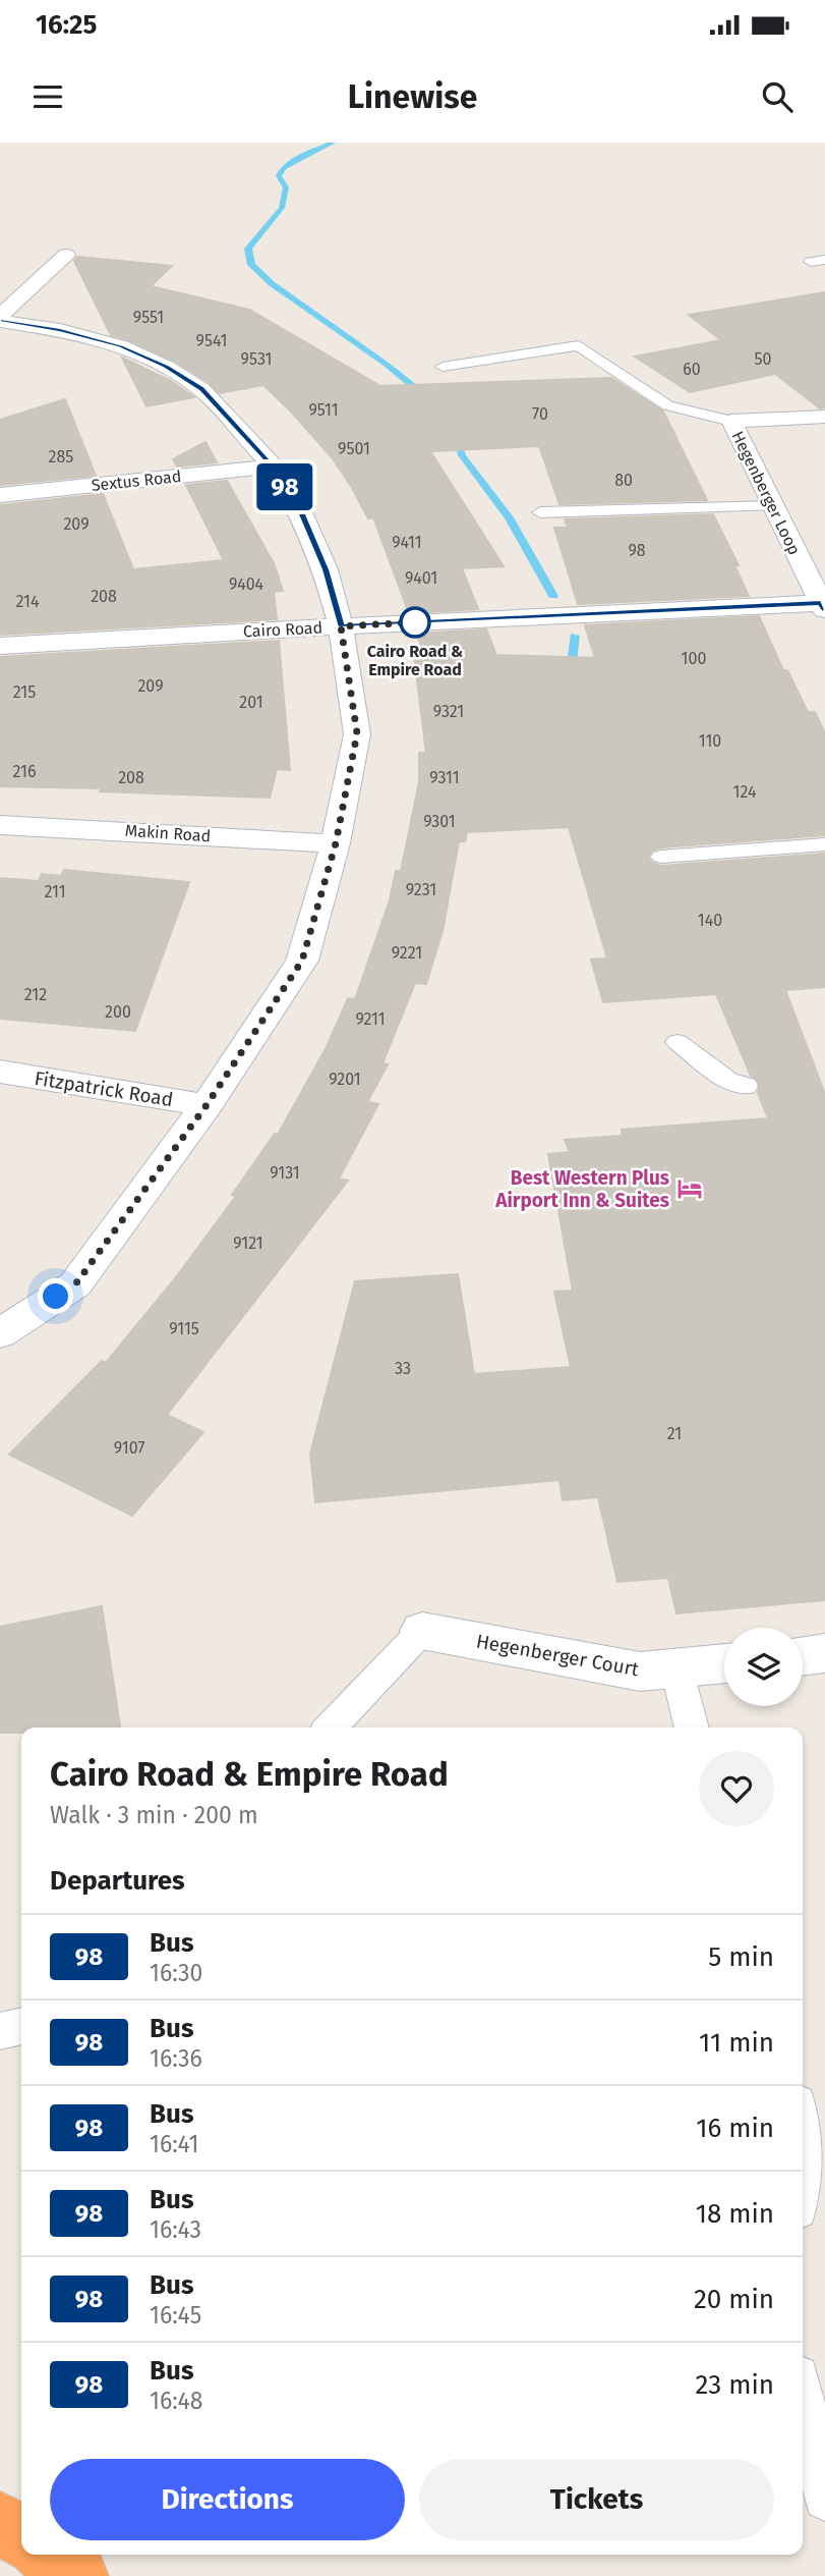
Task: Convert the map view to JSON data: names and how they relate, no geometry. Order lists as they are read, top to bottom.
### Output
{
  "streets": {
    "street": [
      "Sextus Road",
      "Hegenberger Loop",
      "Cairo Road",
      "Makin Road",
      "Fitzpatrick Road",
      "Hegenberger Court"
    ]
  },
  "crossings": [
    ["Hegenberger Loop", "Cairo Road"]
  ],
  "places": {
    "other": ["Cairo Road & Empire Road"],
    "hotel": ["Best Western Plus Airport Inn & Suites"]
  },
  "lines": ["bus line 98"],
  "house_numbers": [
    "9551",
    "9541",
    "9531",
    "50",
    "60",
    "9511",
    "70",
    "9501",
    "285",
    "80",
    "209",
    "9411",
    "98",
    "9401",
    "9404",
    "208",
    "214",
    "100",
    "209",
    "215",
    "201",
    "9321",
    "110",
    "216",
    "208",
    "9311",
    "124",
    "9301",
    "9231",
    "211",
    "140",
    "9221",
    "212",
    "200",
    "9211",
    "9201",
    "9131",
    "9121",
    "9115",
    "33",
    "21",
    "9107"
  ],
  "page": {
    "status": "16:25",
    "header": "Linewise",
    "on_map": "98",
    "heading": [
      ["Cairo Road & Empire Road", "Walk · 3 min · 200 m"],
      "Departures"
    ],
    "list": [
      {
        "mark": "98",
        "name": "Bus",
        "note": "16:30",
        "value": "5 min"
      },
      {
        "mark": "98",
        "name": "Bus",
        "note": "16:36",
        "value": "11 min"
      },
      {
        "mark": "98",
        "name": "Bus",
        "note": "16:41",
        "value": "16 min"
      },
      {
        "mark": "98",
        "name": "Bus",
        "note": "16:43",
        "value": "18 min"
      },
      {
        "mark": "98",
        "name": "Bus",
        "note": "16:45",
        "value": "20 min"
      },
      {
        "mark": "98",
        "name": "Bus",
        "note": "16:48",
        "value": "23 min"
      }
    ],
    "buttons": ["Directions", "Tickets"]
  }
}
